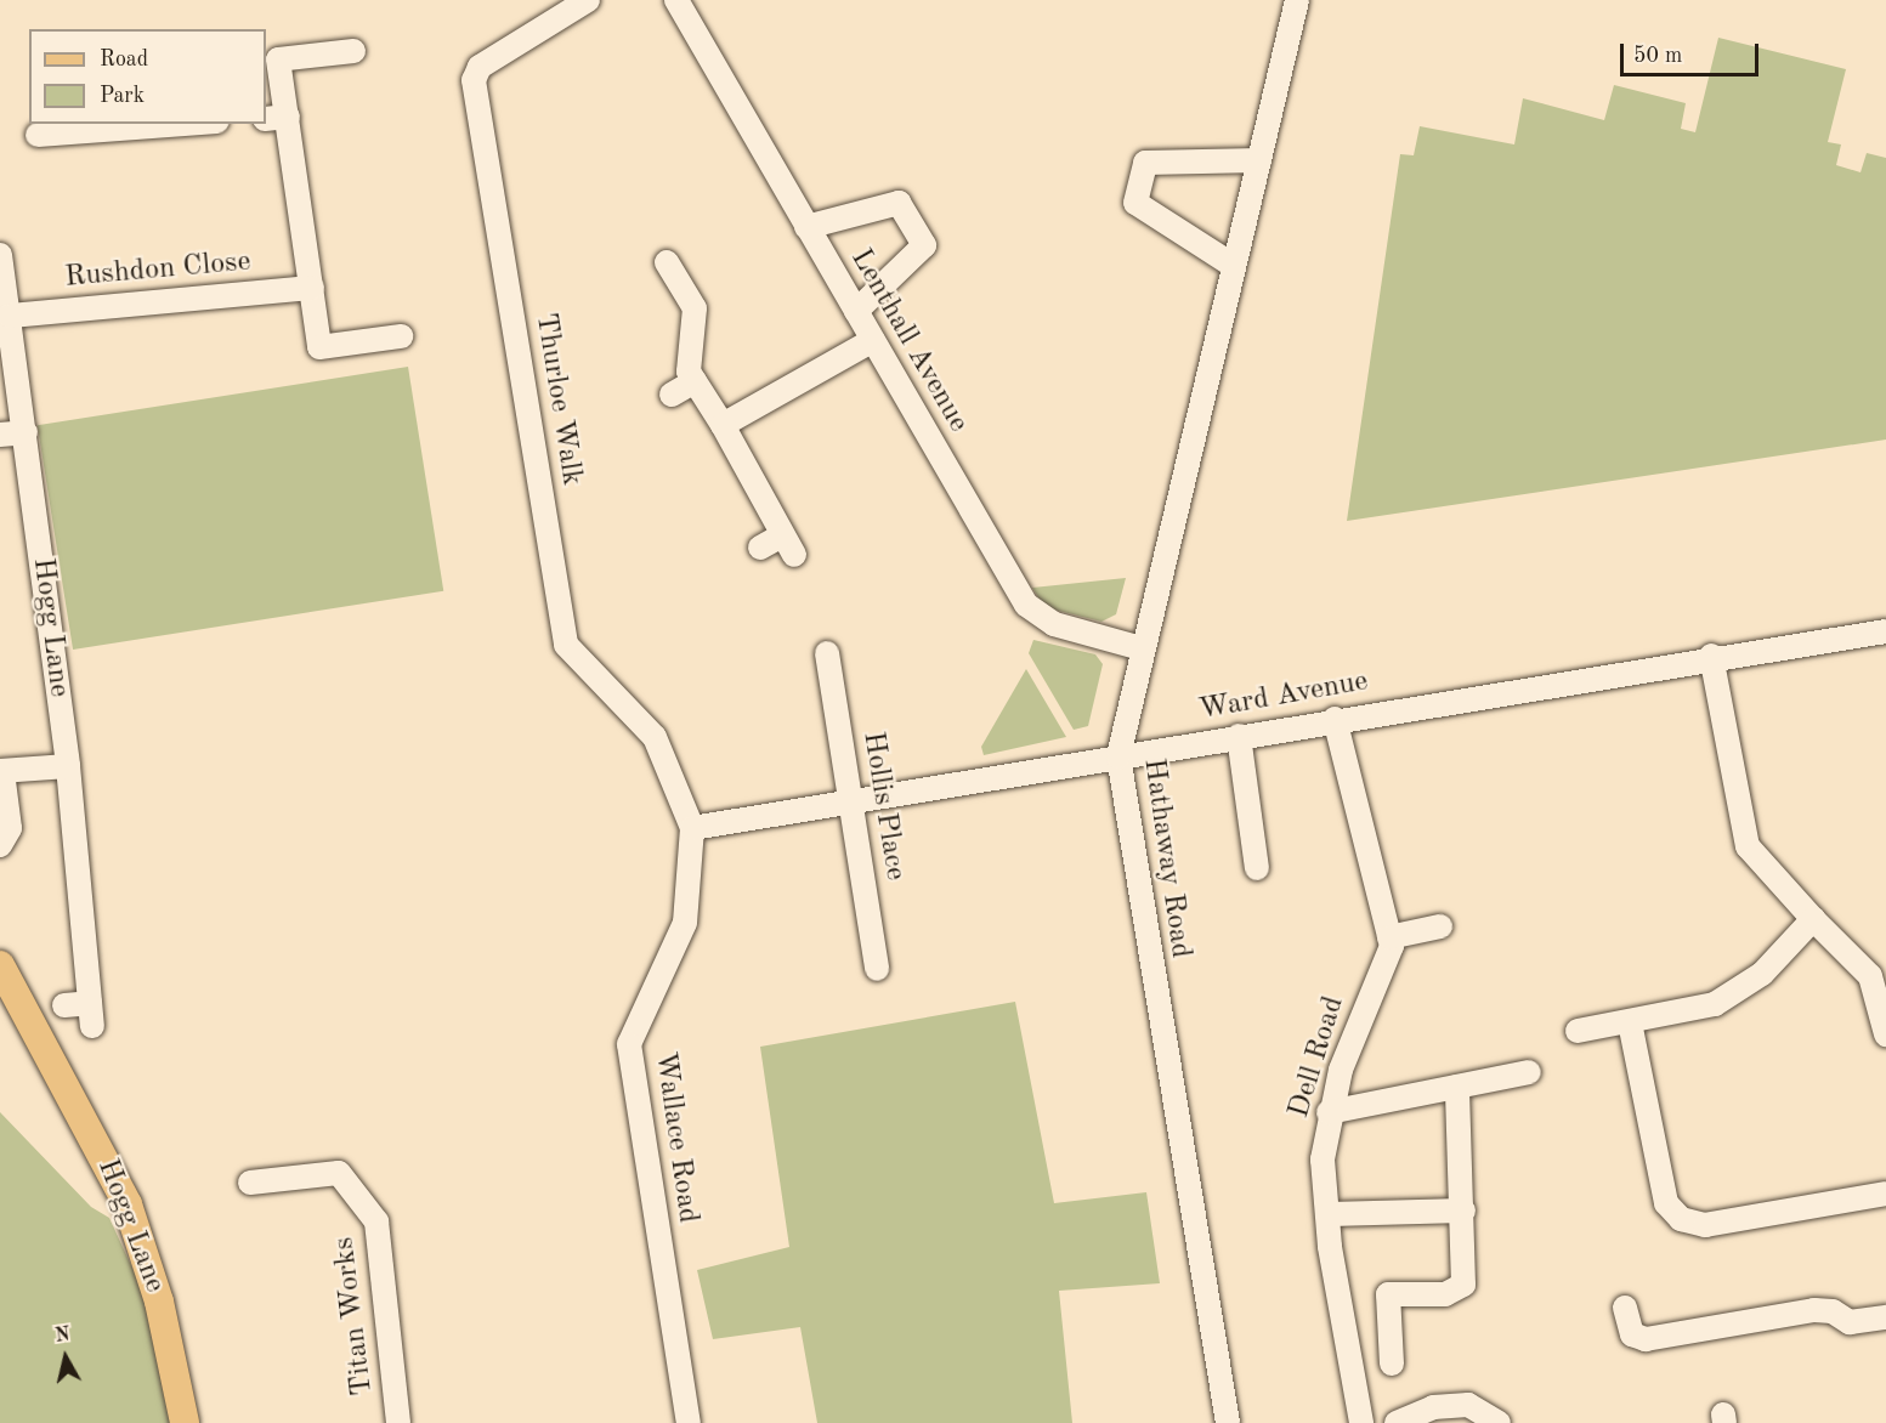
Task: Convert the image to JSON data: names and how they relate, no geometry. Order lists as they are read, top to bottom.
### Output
{
  "streets": {
    "main road": ["Hogg Lane"],
    "street": [
      "Rushdon Close",
      "Lenthall Avenue",
      "Thurloe Walk",
      "Ward Avenue",
      "Hollis Place",
      "Hathaway Road",
      "Dell Road",
      "Wallace Road",
      "Titan Works"
    ]
  },
  "crossings": [
    ["Rushdon Close", "Hogg Lane"],
    ["Lenthall Avenue", "Hathaway Road"],
    ["Thurloe Walk", "Ward Avenue"],
    ["Thurloe Walk", "Wallace Road"],
    ["Ward Avenue", "Hollis Place"],
    ["Ward Avenue", "Hathaway Road"],
    ["Ward Avenue", "Wallace Road"]
  ],
  "legend": ["Road", "Park"],
  "scale_bar": "50 m",
  "north": "top"
}
